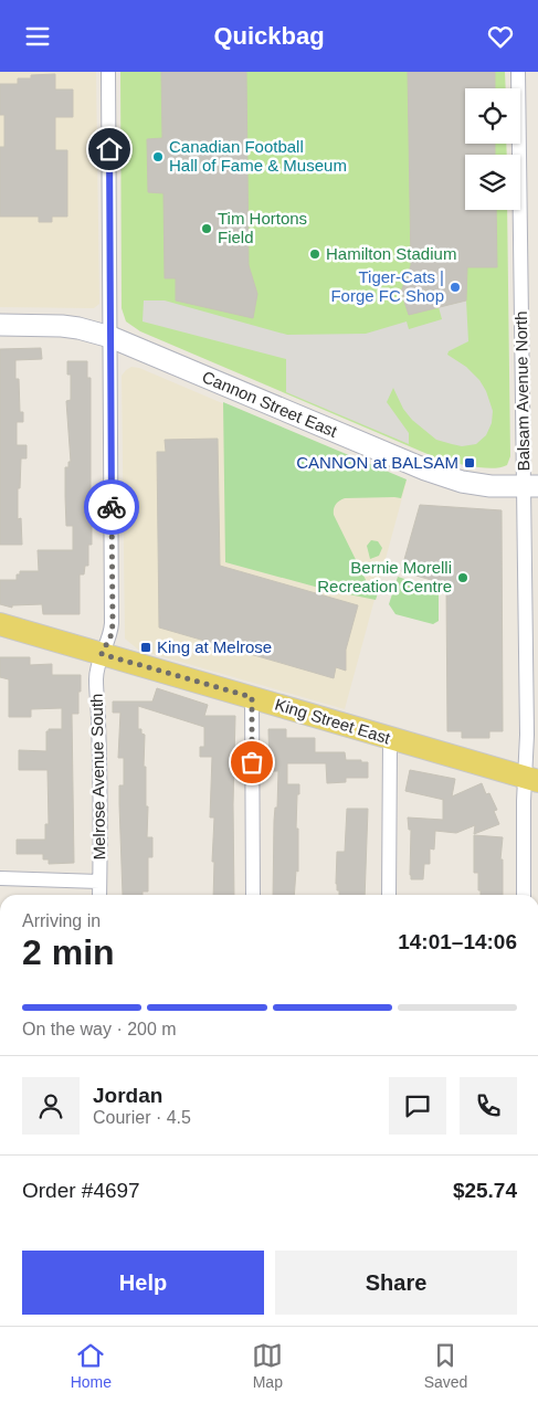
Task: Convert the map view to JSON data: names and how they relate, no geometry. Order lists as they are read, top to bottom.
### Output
{
  "streets": {
    "main road": ["Cannon Street East", "King Street East"],
    "street": ["Balsam Avenue North", "Melrose Avenue South"]
  },
  "crossings": [
    ["Balsam Avenue North", "Cannon Street East"],
    ["Balsam Avenue North", "King Street East"],
    ["Cannon Street East", "Melrose Avenue South"],
    ["King Street East", "Melrose Avenue South"]
  ],
  "places": {
    "other": [
      "Canadian Football Hall of Fame & Museum",
      "Tim Hortons Field",
      "Hamilton Stadium",
      "Tiger-Cats | Forge FC Shop",
      "Bernie Morelli Recreation Centre"
    ],
    "transit": ["CANNON at BALSAM", "King at Melrose"]
  },
  "page": {
    "header": "Quickbag",
    "heading": ["2 min", "Arriving in", "14:01–14:06"],
    "panel": [
      "Jordan",
      "Courier · 4.5",
      "Order #4697",
      "$25.74"
    ],
    "bar": "On the way · 200 m",
    "buttons": ["Help", "Share"],
    "tabs": ["Home", "Map", "Saved"]
  }
}
